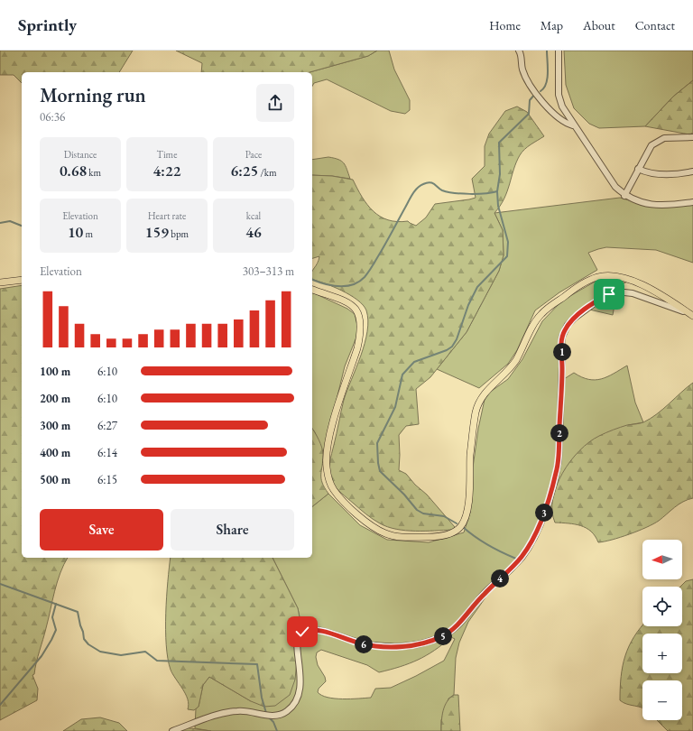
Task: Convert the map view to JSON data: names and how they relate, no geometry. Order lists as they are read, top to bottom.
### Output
{
  "north": "left",
  "page": {
    "header": "Sprintly",
    "nav": [
      "Home",
      "Map",
      "About",
      "Contact"
    ],
    "heading": ["Morning run", "06:36"],
    "stats": [
      ["Distance", "0.68 km"],
      ["Time", "4:22"],
      ["Pace", "6:25 /km"],
      ["Elevation", "10 m"],
      ["Heart rate", "159 bpm"],
      ["kcal", "46"]
    ],
    "chart": ["Elevation", "303–313 m"],
    "pins": [
      "1",
      "2",
      "3",
      "4",
      "5",
      "6"
    ],
    "list": [
      {
        "name": "100 m",
        "note": "6:10"
      },
      {
        "name": "200 m",
        "note": "6:10"
      },
      {
        "name": "300 m",
        "note": "6:27"
      },
      {
        "name": "400 m",
        "note": "6:14"
      },
      {
        "name": "500 m",
        "note": "6:15"
      }
    ],
    "buttons": ["Save", "Share"],
    "map_buttons": ["+", "−"]
  }
}
